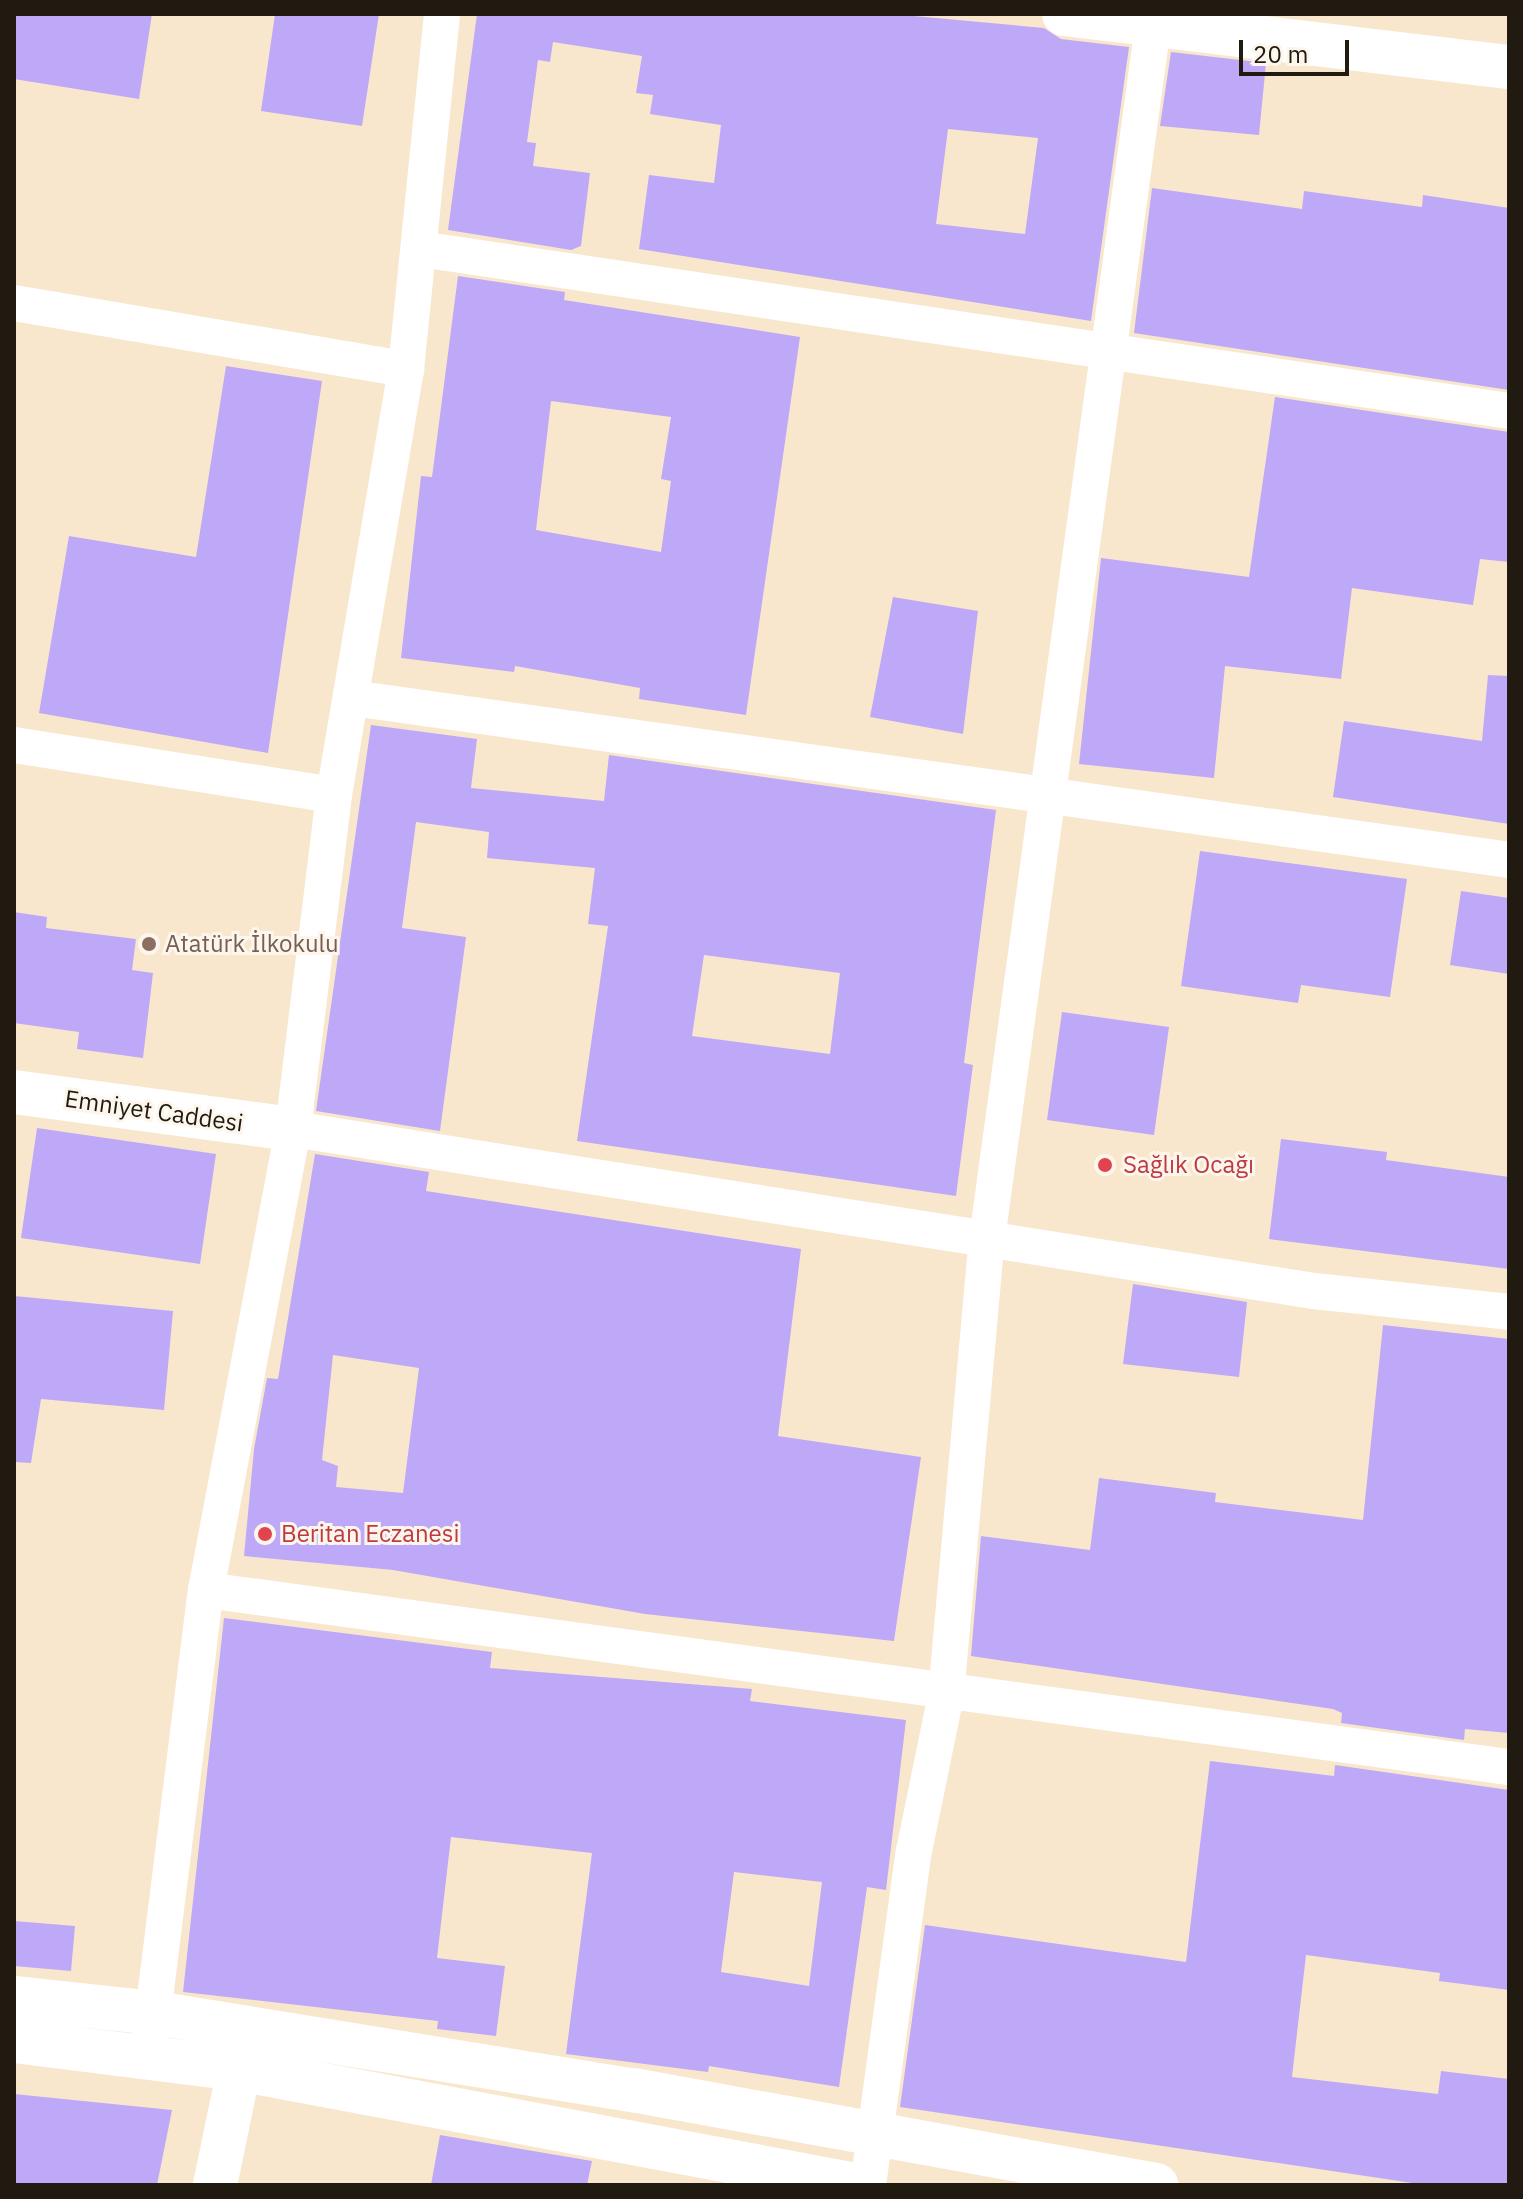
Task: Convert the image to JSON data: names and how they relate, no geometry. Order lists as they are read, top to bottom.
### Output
{
  "streets": {
    "street": ["Emniyet Caddesi"]
  },
  "places": ["Atatürk İlkokulu", "Sağlık Ocağı", "Beritan Eczanesi"],
  "scale_bar": "20 m"
}
